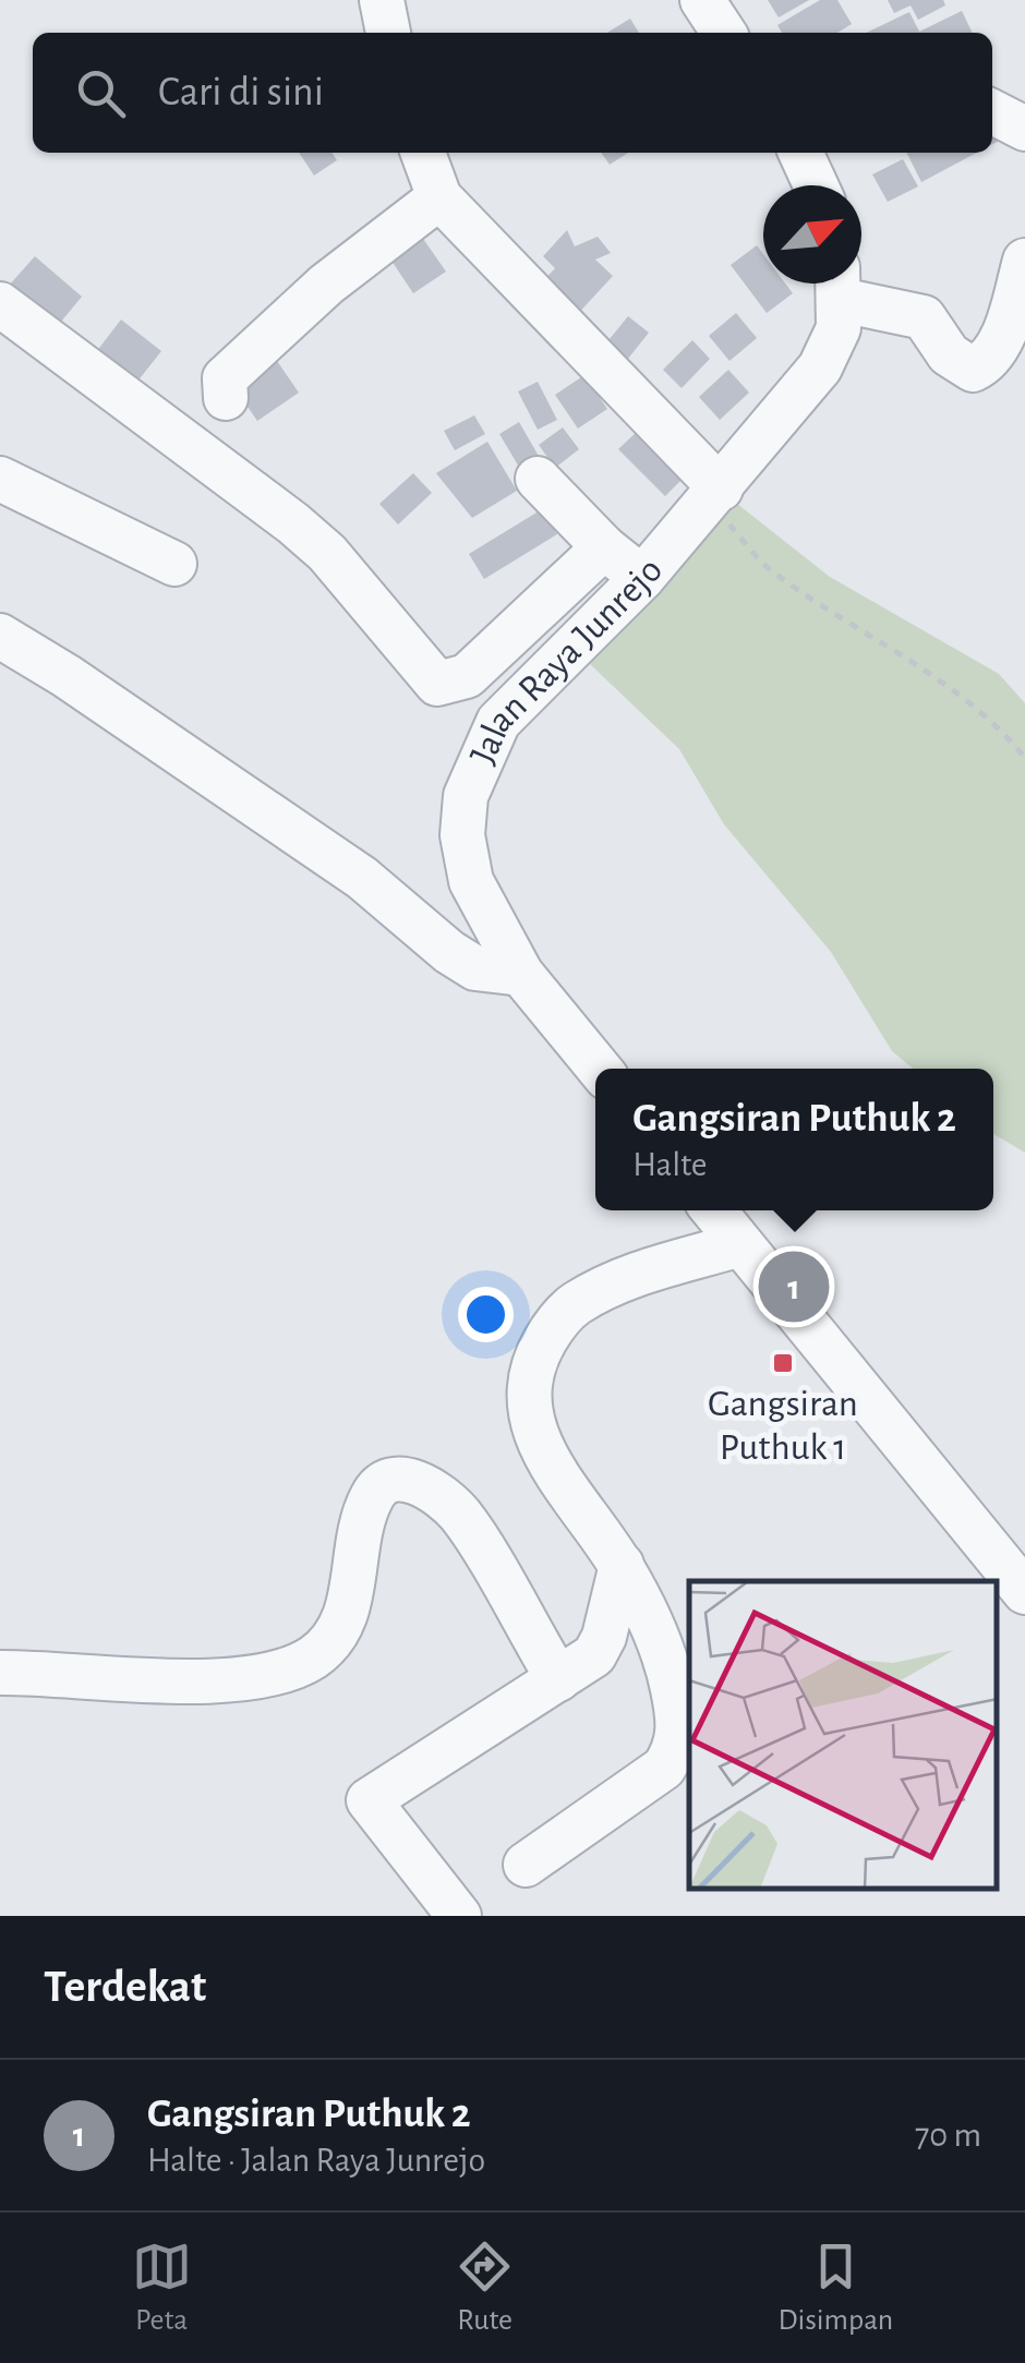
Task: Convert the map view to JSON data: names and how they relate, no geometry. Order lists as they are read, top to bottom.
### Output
{
  "streets": {
    "street": ["Jalan Raya Junrejo"]
  },
  "places": {
    "transit": ["Gangsiran Puthuk 1"]
  },
  "north": "top right",
  "page": {
    "search": "Cari di sini",
    "popup": ["Gangsiran Puthuk 2", "Halte"],
    "pins": "1",
    "heading": "Terdekat",
    "list": [
      {
        "mark": "1",
        "name": "Gangsiran Puthuk 2",
        "note": "Halte · Jalan Raya Junrejo",
        "value": "70 m"
      }
    ],
    "nav": ["Peta", "Rute", "Disimpan"]
  }
}
